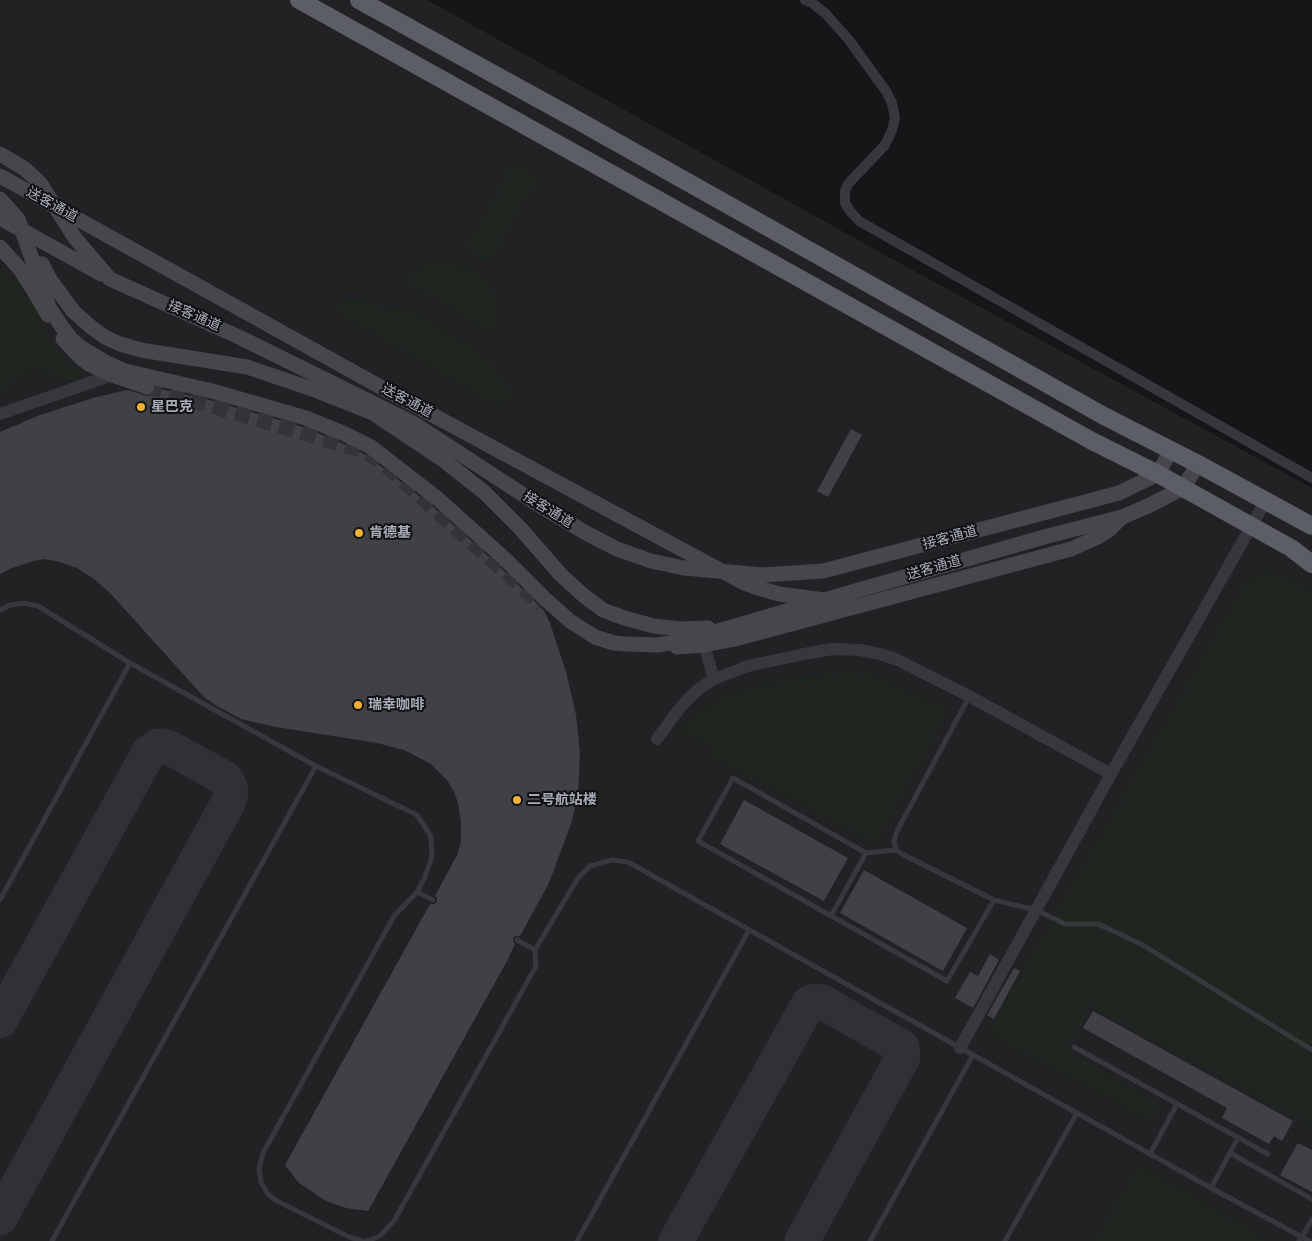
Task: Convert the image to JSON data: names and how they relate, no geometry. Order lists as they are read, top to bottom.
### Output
{
  "streets": {
    "main road": ["送客通道", "接客通道"]
  },
  "places": [
    "星巴克",
    "肯德基",
    "瑞幸咖啡",
    "二号航站楼"
  ]
}
